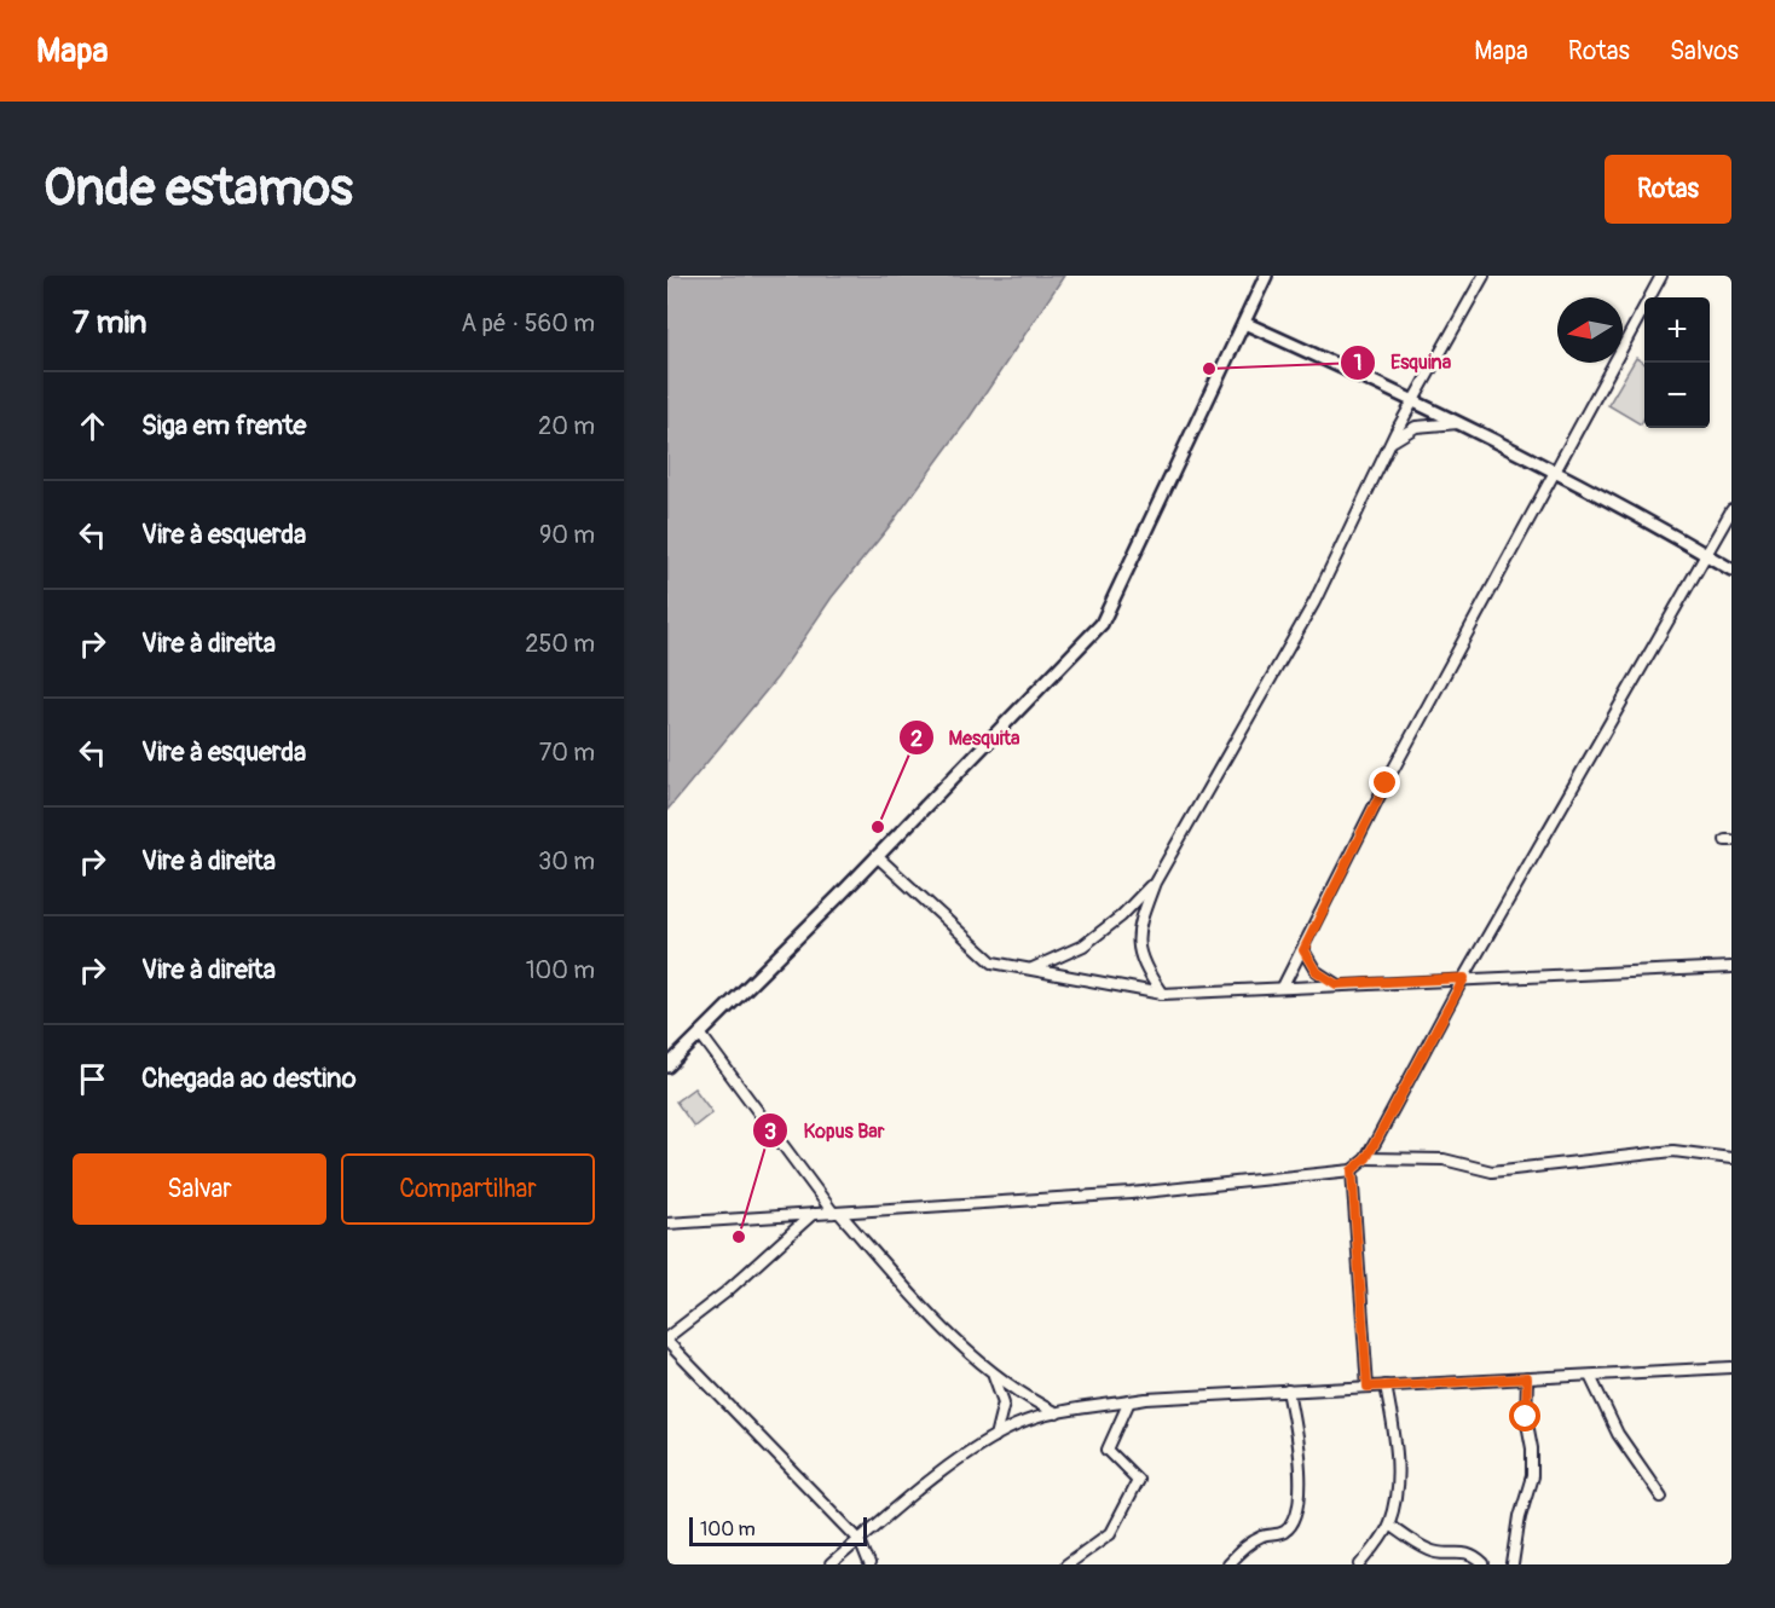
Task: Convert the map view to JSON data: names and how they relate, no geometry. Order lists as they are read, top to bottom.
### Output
{
  "places": ["Esquina", "Mesquita", "Kopus Bar"],
  "scale_bar": "100 m",
  "north": "left",
  "page": {
    "header": "Mapa",
    "nav": ["Mapa", "Rotas", "Salvos"],
    "buttons": [
      "Rotas",
      ["Salvar", "Compartilhar"]
    ],
    "title": "Onde estamos",
    "heading": ["7 min", "A pé · 560 m"],
    "map_buttons": ["+", "−"],
    "list": [
      ["Siga em frente", "20 m"],
      ["Vire à esquerda", "90 m"],
      ["Vire à direita", "250 m"],
      ["Vire à esquerda", "70 m"],
      ["Vire à direita", "30 m"],
      ["Vire à direita", "100 m"],
      "Chegada ao destino"
    ],
    "scale": "100 m"
  }
}
